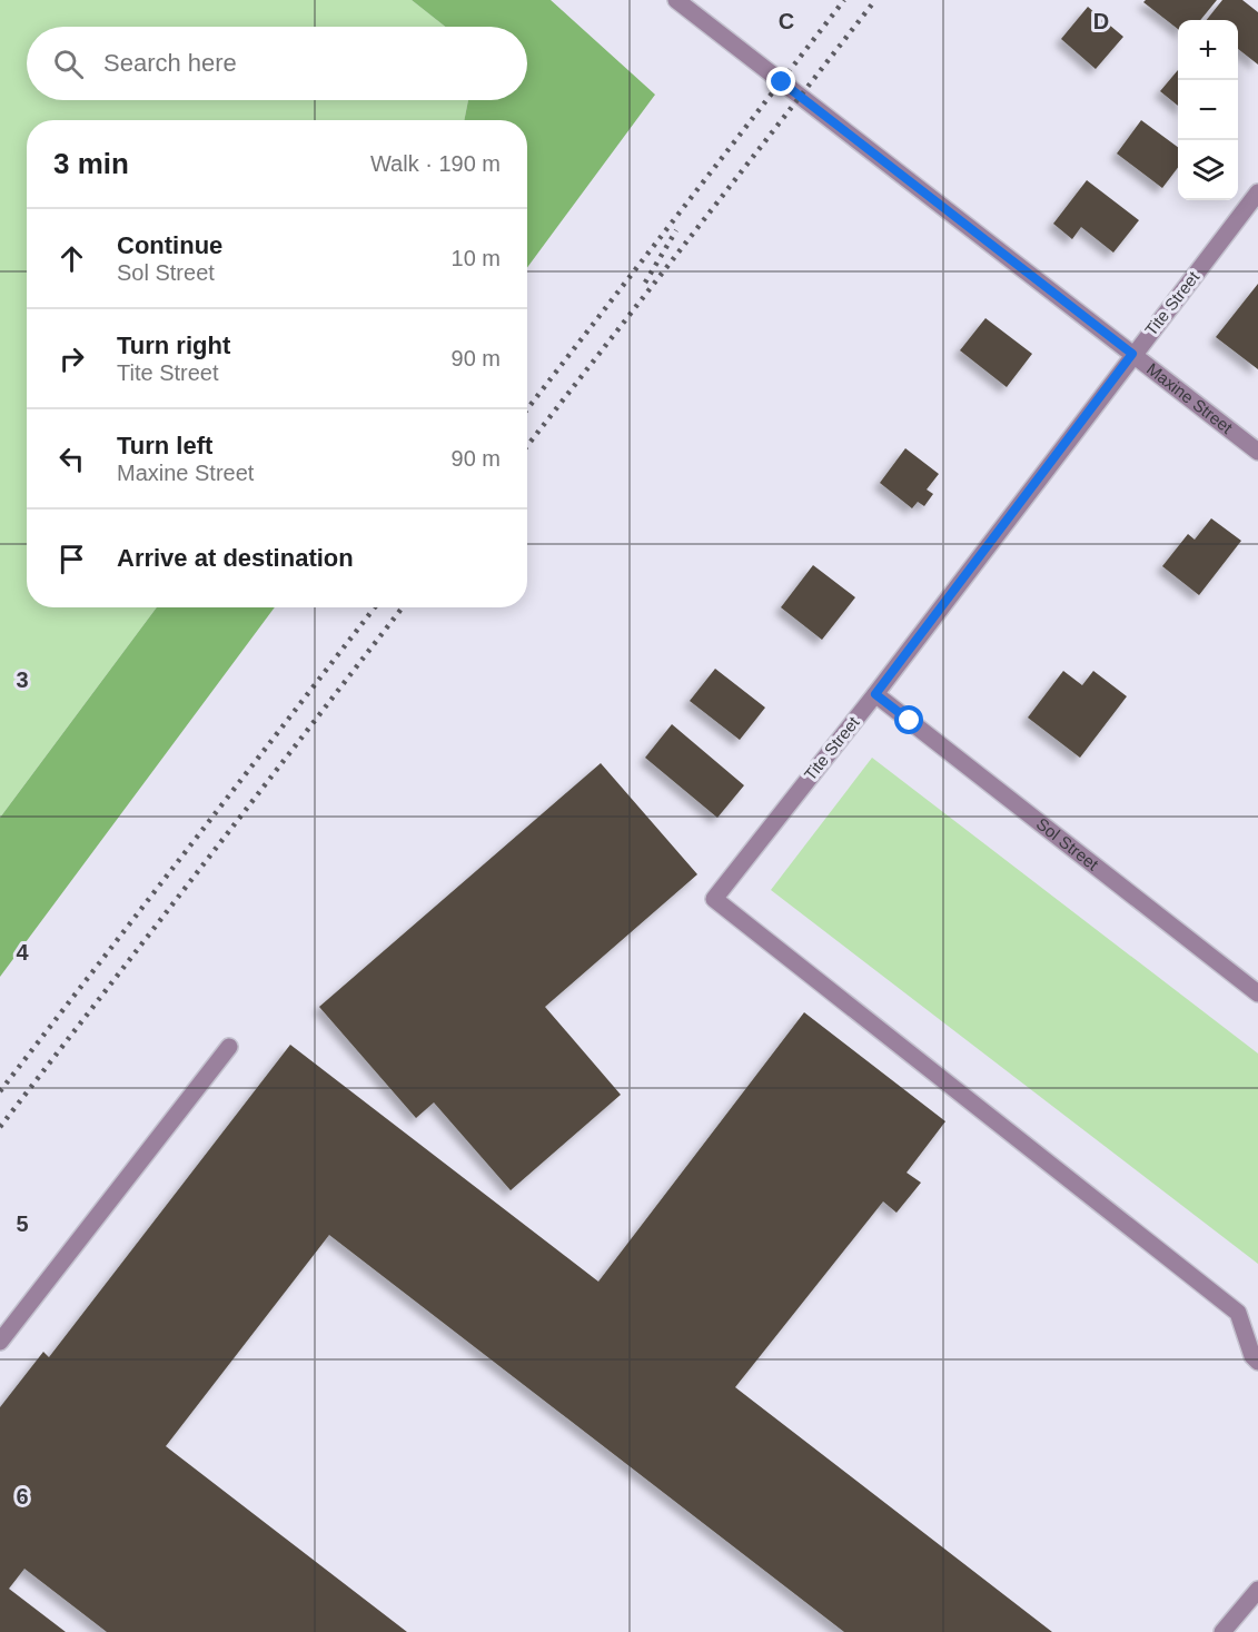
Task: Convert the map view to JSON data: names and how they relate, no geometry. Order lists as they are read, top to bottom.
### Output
{
  "streets": {
    "street": ["Tite Street", "Maxine Street", "Sol Street"]
  },
  "crossings": [
    ["Tite Street", "Maxine Street"],
    ["Tite Street", "Sol Street"]
  ],
  "page": {
    "map_buttons": ["+", "−"],
    "search": "Search here",
    "heading": ["3 min", "Walk · 190 m"],
    "list": [
      ["Continue", "Sol Street", "10 m"],
      ["Turn right", "Tite Street", "90 m"],
      ["Turn left", "Maxine Street", "90 m"],
      "Arrive at destination"
    ]
  },
  "grid": {
    "columns": ["C", "D"],
    "rows": [
      "3",
      "4",
      "5",
      "6"
    ]
  }
}
